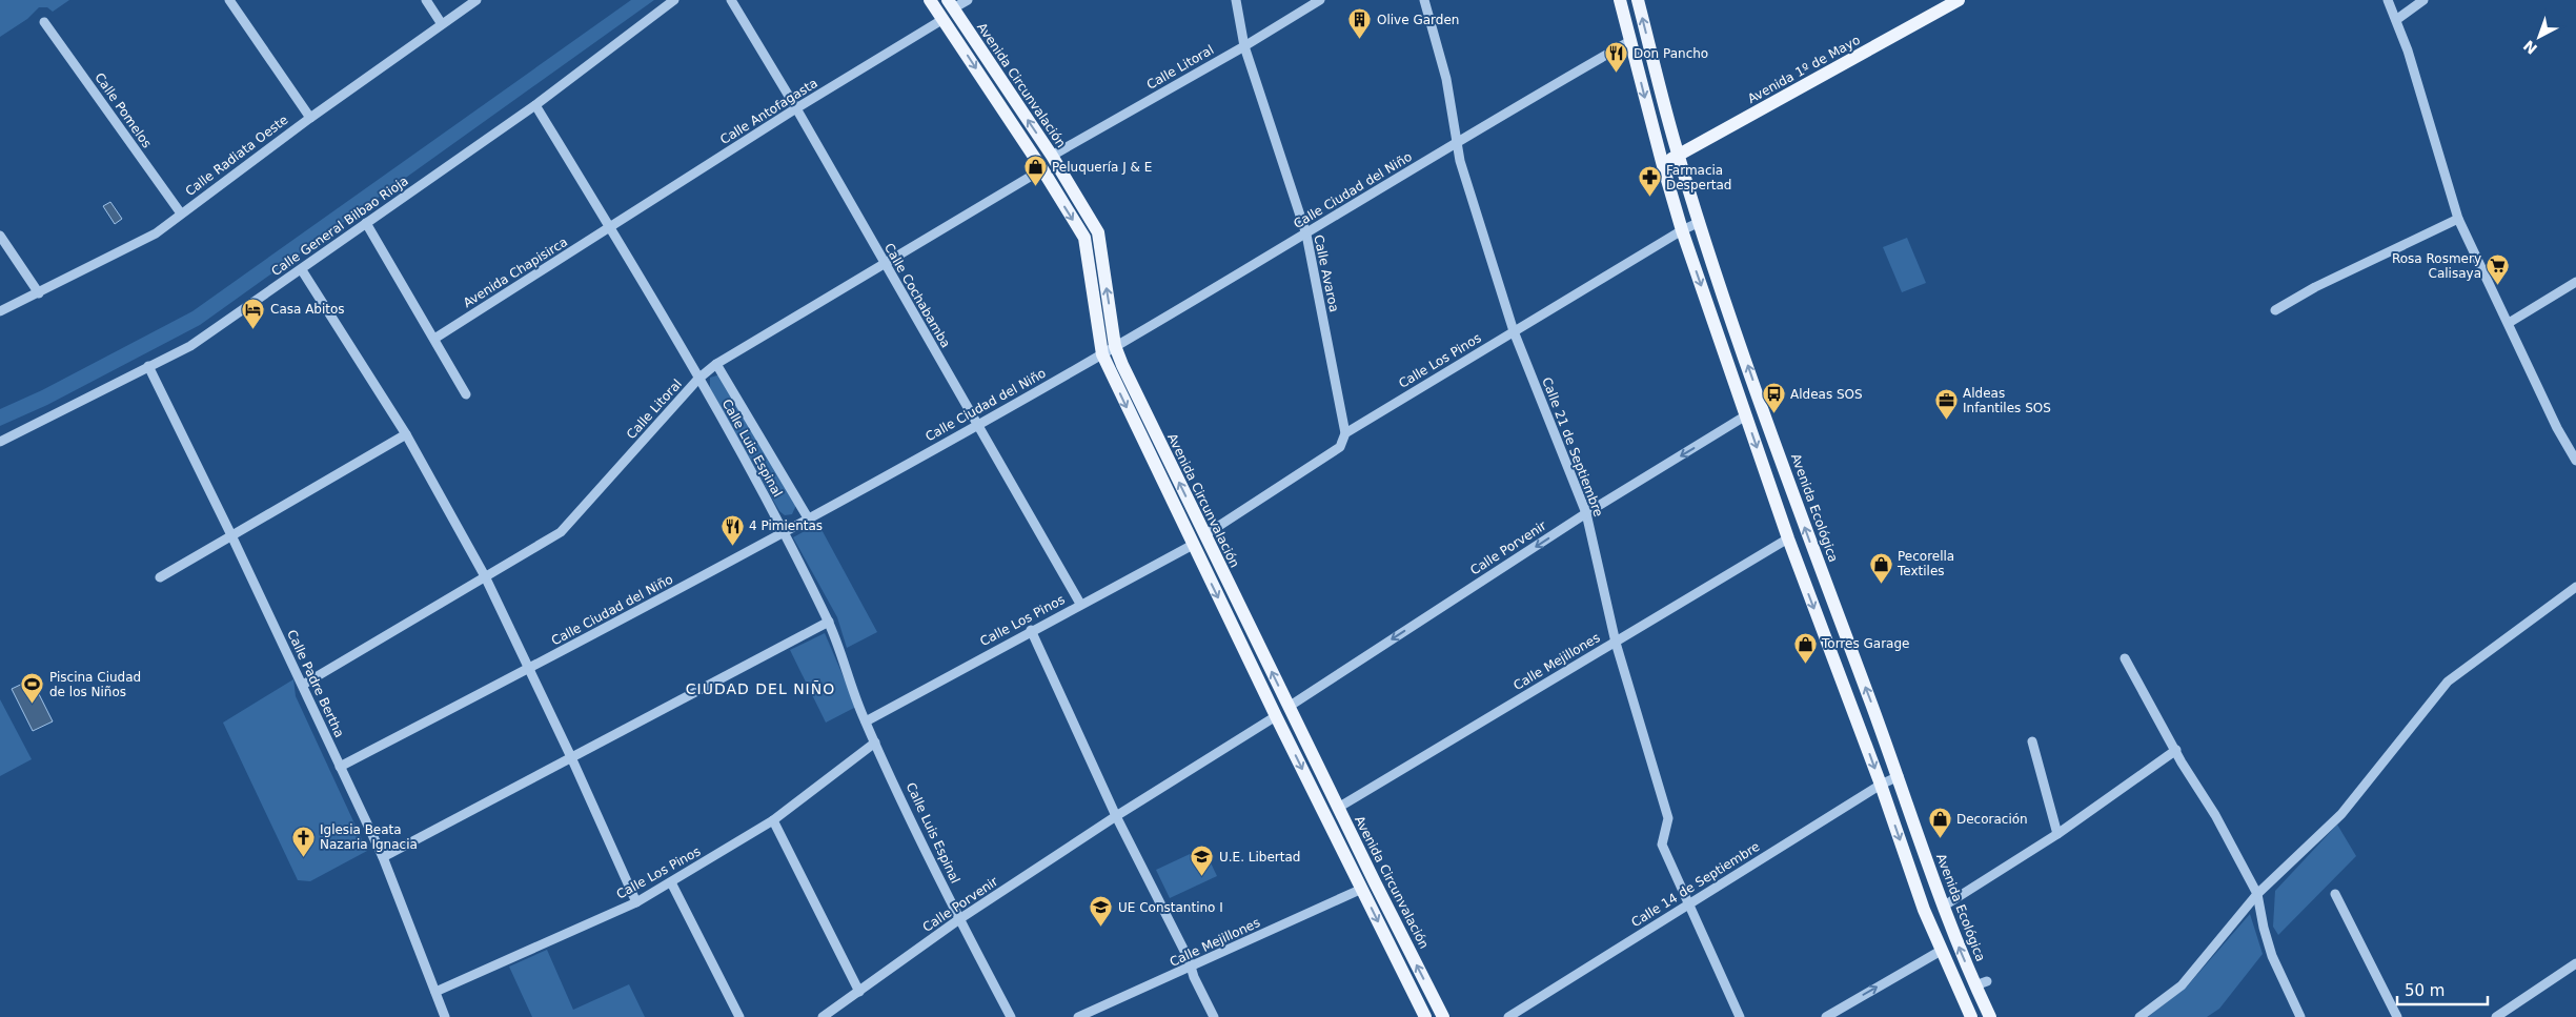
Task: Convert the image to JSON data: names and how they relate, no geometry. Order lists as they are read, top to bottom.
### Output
{
  "streets": {
    "main road": ["Avenida 1º de Mayo", "Avenida Circunvalación", "Avenida Ecológica"],
    "street": [
      "Calle Litoral",
      "Calle Pomelos",
      "Calle Antofagasta",
      "Calle Radiata Oeste",
      "Calle Ciudad del Niño",
      "Calle General Bilbao Rioja",
      "Avenida Chapisirca",
      "Calle Avaroa",
      "Calle Cochabamba",
      "Calle Los Pinos",
      "Calle 21 de Septiembre",
      "Calle Luis Espinal",
      "Calle Porvenir",
      "Calle Mejillones",
      "Calle Padre Bertha",
      "Calle 14 de Septiembre"
    ]
  },
  "crossings": [
    ["Calle Litoral", "Avenida Circunvalación"],
    ["Calle Litoral", "Calle Avaroa"],
    ["Calle Litoral", "Calle Cochabamba"],
    ["Calle Litoral", "Calle Luis Espinal"],
    ["Calle Litoral", "Calle Padre Bertha"],
    ["Avenida 1º de Mayo", "Avenida Ecológica"],
    ["Avenida Circunvalación", "Calle Ciudad del Niño"],
    ["Avenida Circunvalación", "Calle Los Pinos"],
    ["Avenida Circunvalación", "Calle Porvenir"],
    ["Avenida Circunvalación", "Calle Mejillones"],
    ["Calle Pomelos", "Calle Radiata Oeste"],
    ["Calle Antofagasta", "Avenida Chapisirca"],
    ["Calle Antofagasta", "Calle Cochabamba"],
    ["Calle Antofagasta", "Calle Luis Espinal"],
    ["Calle Ciudad del Niño", "Calle Avaroa"],
    ["Calle Ciudad del Niño", "Calle Cochabamba"],
    ["Calle Ciudad del Niño", "Calle 21 de Septiembre"],
    ["Calle Ciudad del Niño", "Calle Luis Espinal"],
    ["Calle Ciudad del Niño", "Calle Padre Bertha"],
    ["Calle General Bilbao Rioja", "Calle Luis Espinal"],
    ["Calle General Bilbao Rioja", "Calle Padre Bertha"],
    ["Avenida Chapisirca", "Calle Luis Espinal"],
    ["Calle Avaroa", "Calle Los Pinos"],
    ["Calle Cochabamba", "Calle Los Pinos"],
    ["Calle Los Pinos", "Calle 21 de Septiembre"],
    ["Calle Los Pinos", "Calle Luis Espinal"],
    ["Calle Los Pinos", "Avenida Ecológica"],
    ["Calle Los Pinos", "Calle Padre Bertha"],
    ["Calle 21 de Septiembre", "Calle Porvenir"],
    ["Calle 21 de Septiembre", "Calle Mejillones"],
    ["Calle 21 de Septiembre", "Calle 14 de Septiembre"],
    ["Calle Luis Espinal", "Calle Porvenir"],
    ["Avenida Ecológica", "Calle 14 de Septiembre"]
  ],
  "one_way": ["Calle Porvenir"],
  "districts": ["CIUDAD DEL NIÑO"],
  "places": {
    "building": ["Olive Garden"],
    "restaurant": ["Don Pancho", "4 Pimientas"],
    "shop": [
      "Peluquería J & E",
      "Pecorella Textiles",
      "Torres Garage",
      "Decoración"
    ],
    "pharmacy": ["Farmacia Despertad"],
    "supermarket": ["Rosa Rosmery Calisaya"],
    "hotel": ["Casa Abitos"],
    "bus stop": ["Aldeas SOS"],
    "office": ["Aldeas Infantiles SOS"],
    "sports": ["Piscina Ciudad de los Niños"],
    "church": ["Iglesia Beata Nazaria Ignacia"],
    "school or university": ["U.E. Libertad", "UE Constantino I"]
  },
  "scale_bar": "50 m",
  "north": "bottom left"
}
